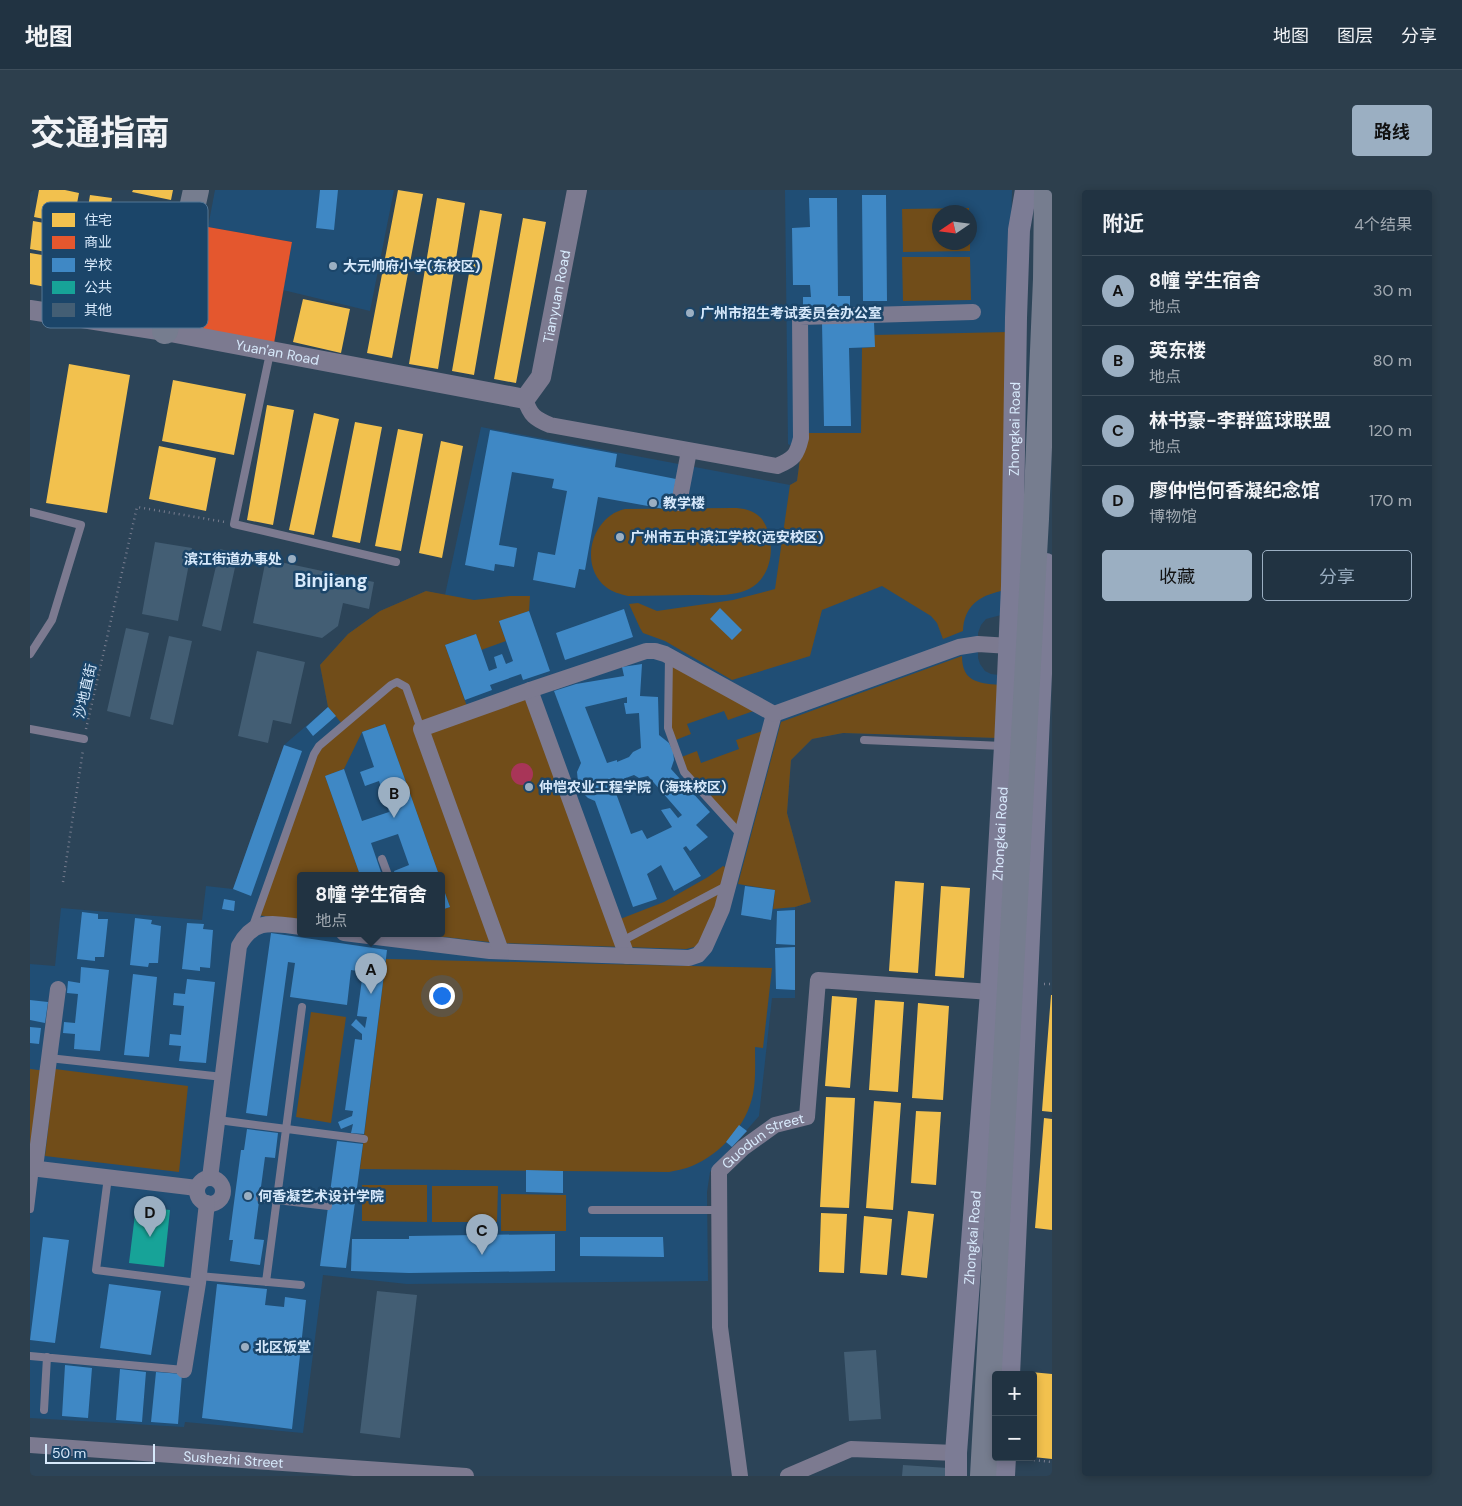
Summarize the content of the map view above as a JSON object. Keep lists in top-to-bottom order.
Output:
{
  "streets": {
    "main road": ["Zhongkai Road"],
    "street": [
      "Tianyuan Road",
      "Yuan'an Road",
      "Guodun Street",
      "Sushezhi Street"
    ],
    "path": ["沙地直街"]
  },
  "crossings": [
    ["Tianyuan Road", "Yuan'an Road"],
    ["Zhongkai Road", "Guodun Street"]
  ],
  "districts": ["Binjiang"],
  "places": [
    "大元帅府小学(东校区)",
    "广州市招生考试委员会办公室",
    "教学楼",
    "广州市五中滨江学校(远安校区)",
    "滨江街道办事处",
    "仲恺农业工程学院（海珠校区）",
    "何香凝艺术设计学院",
    "北区饭堂"
  ],
  "legend": [
    "住宅",
    "商业",
    "学校",
    "公共",
    "其他"
  ],
  "scale_bar": "50 m",
  "north": "left",
  "page": {
    "header": "地图",
    "nav": ["地图", "图层", "分享"],
    "title": "交通指南",
    "buttons": [
      "路线",
      ["收藏", "分享"]
    ],
    "heading": ["附近", "4个结果"],
    "list": [
      {
        "mark": "A",
        "name": "8幢 学生宿舍",
        "note": "地点",
        "value": "30 m"
      },
      {
        "mark": "B",
        "name": "英东楼",
        "note": "地点",
        "value": "80 m"
      },
      {
        "mark": "C",
        "name": "林书豪-李群篮球联盟",
        "note": "地点",
        "value": "120 m"
      },
      {
        "mark": "D",
        "name": "廖仲恺何香凝纪念馆",
        "note": "博物馆",
        "value": "170 m"
      }
    ],
    "pins": [
      "B",
      "A",
      "D",
      "C"
    ],
    "popup": ["8幢 学生宿舍", "地点"],
    "map_buttons": ["+", "−"],
    "scale": "50 m"
  }
}
